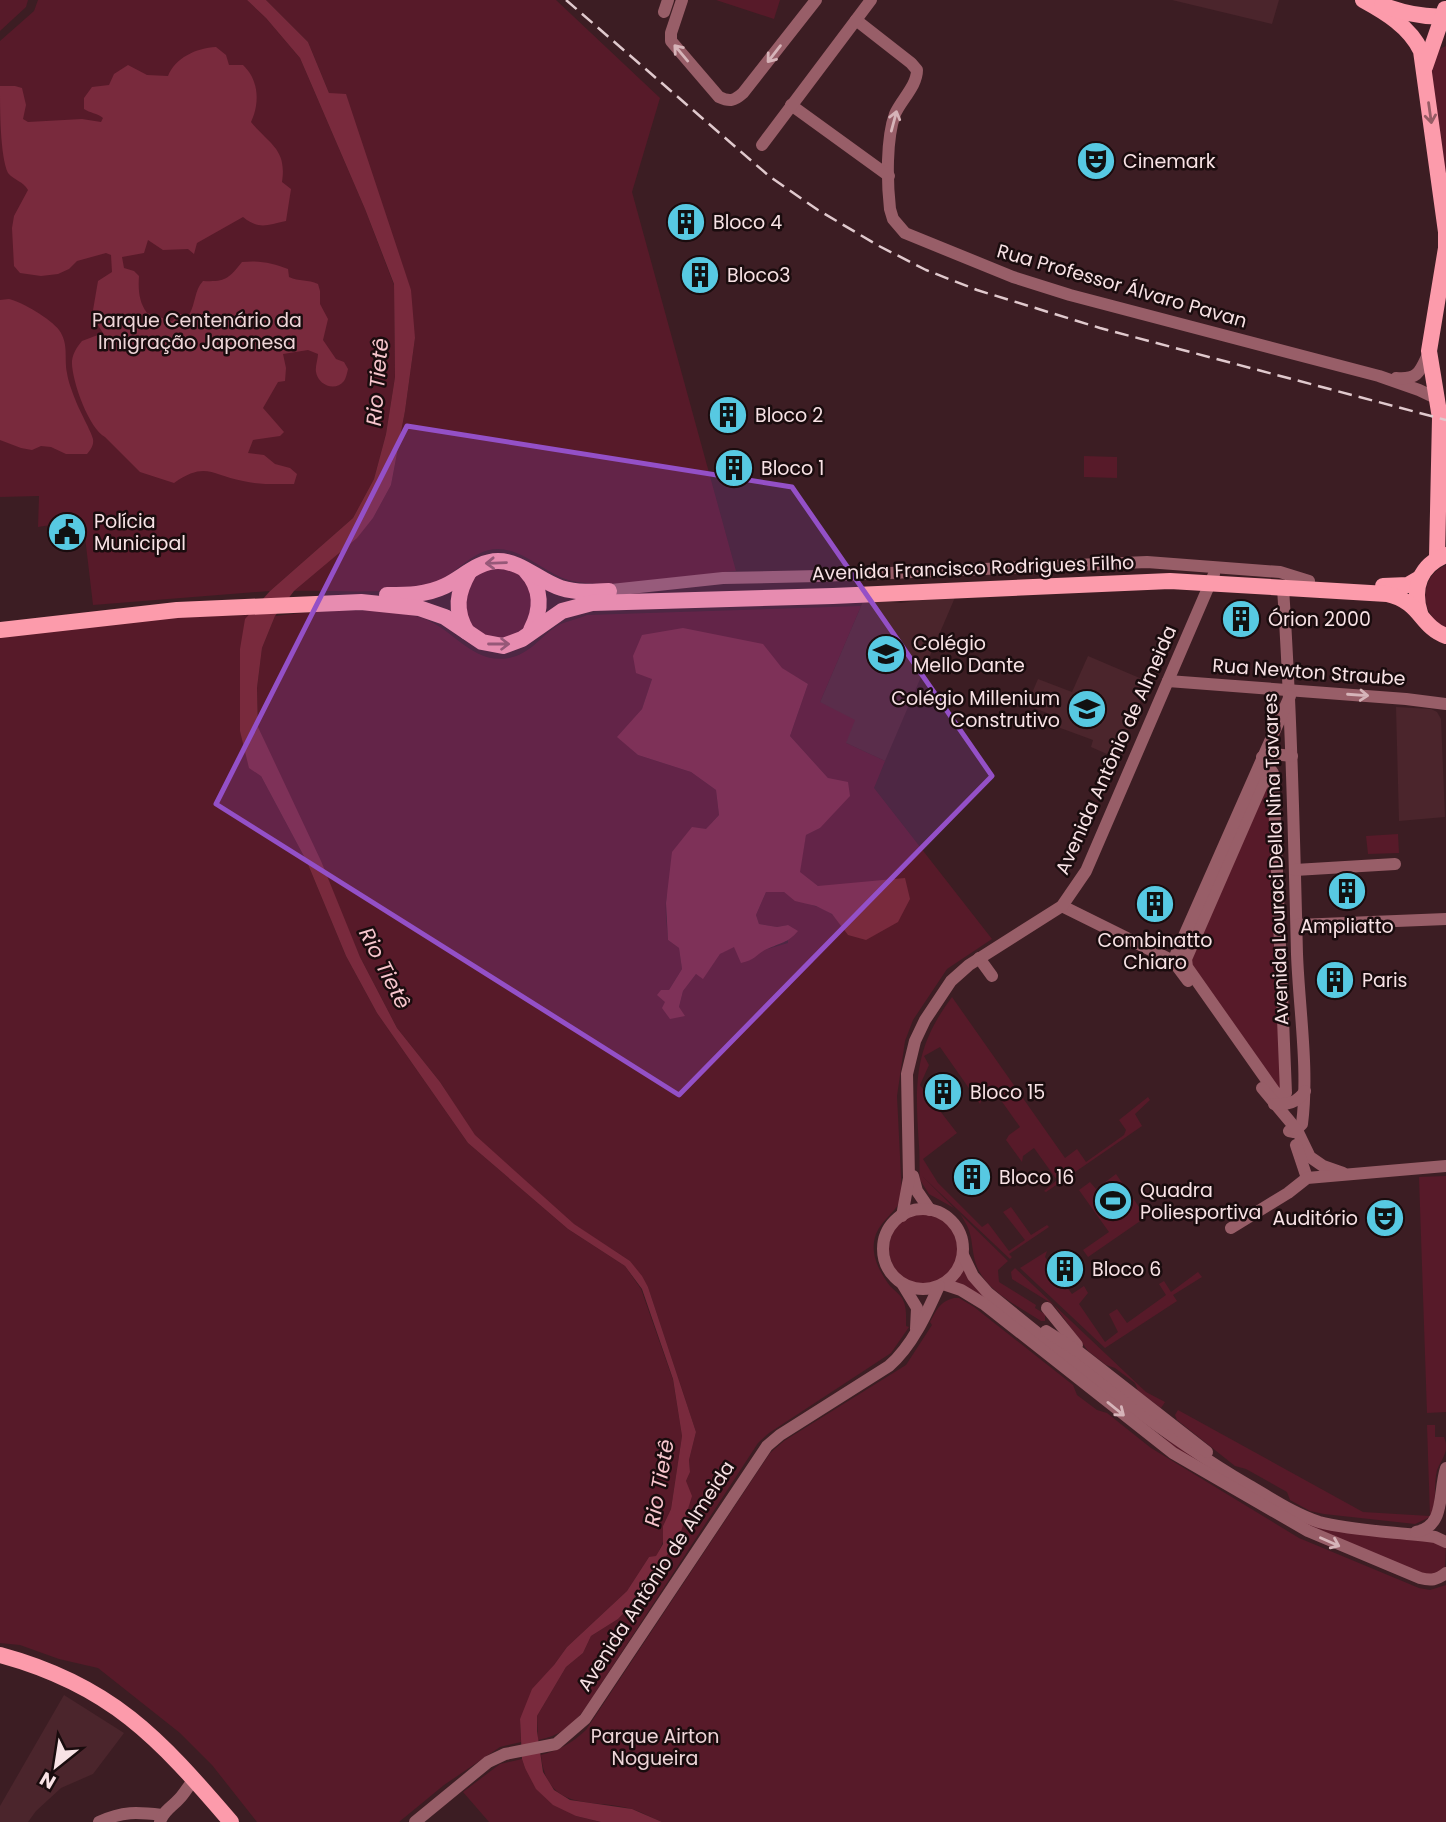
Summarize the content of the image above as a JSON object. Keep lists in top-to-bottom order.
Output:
{
  "streets": {
    "main road": ["Avenida Francisco Rodrigues Filho"],
    "street": [
      "Rua Professor Álvaro Pavan",
      "Rua Newton Straube",
      "Avenida Antônio de Almeida",
      "Avenida Louraci Della Nina Tavares"
    ]
  },
  "crossings": [
    ["Avenida Francisco Rodrigues Filho", "Avenida Antônio de Almeida"],
    ["Avenida Francisco Rodrigues Filho", "Avenida Louraci Della Nina Tavares"],
    ["Rua Newton Straube", "Avenida Antônio de Almeida"],
    ["Rua Newton Straube", "Avenida Louraci Della Nina Tavares"]
  ],
  "one_way": ["Rua Newton Straube"],
  "water": ["Rio Tietê"],
  "parks": ["Parque Centenário da Imigração Japonesa", "Parque Airton Nogueira"],
  "places": {
    "theatre": ["Cinemark", "Auditório"],
    "building": [
      "Bloco 4",
      "Bloco3",
      "Bloco 2",
      "Bloco 1",
      "Órion 2000",
      "Ampliatto",
      "Combinatto Chiaro",
      "Paris",
      "Bloco 15",
      "Bloco 16",
      "Bloco 6"
    ],
    "public building": ["Polícia Municipal"],
    "school or university": ["Colégio Mello Dante", "Colégio Millenium Construtivo"],
    "sports": ["Quadra Poliesportiva"]
  },
  "north": "bottom left"
}
